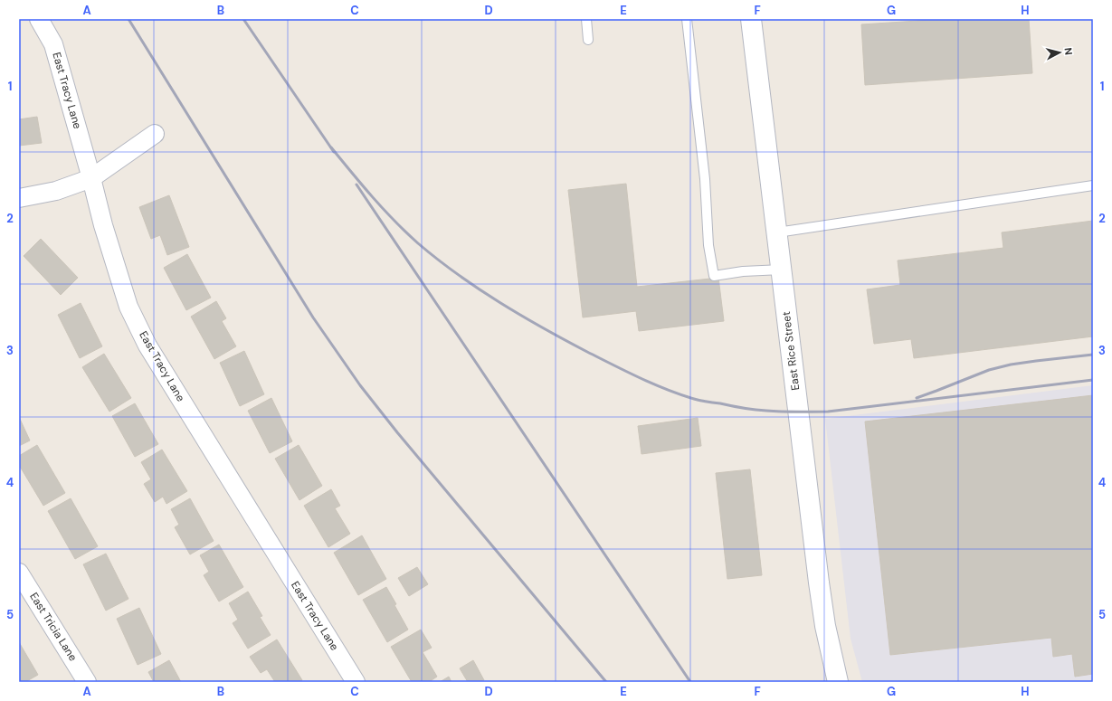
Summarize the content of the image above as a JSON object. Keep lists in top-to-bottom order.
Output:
{
  "streets": {
    "main road": ["East Rice Street"],
    "street": ["East Tracy Lane", "East Tricia Lane"]
  },
  "north": "right",
  "grid": {
    "columns": [
      "A",
      "B",
      "C",
      "D",
      "E",
      "F",
      "G",
      "H"
    ],
    "rows": [
      "1",
      "2",
      "3",
      "4",
      "5"
    ]
  }
}
